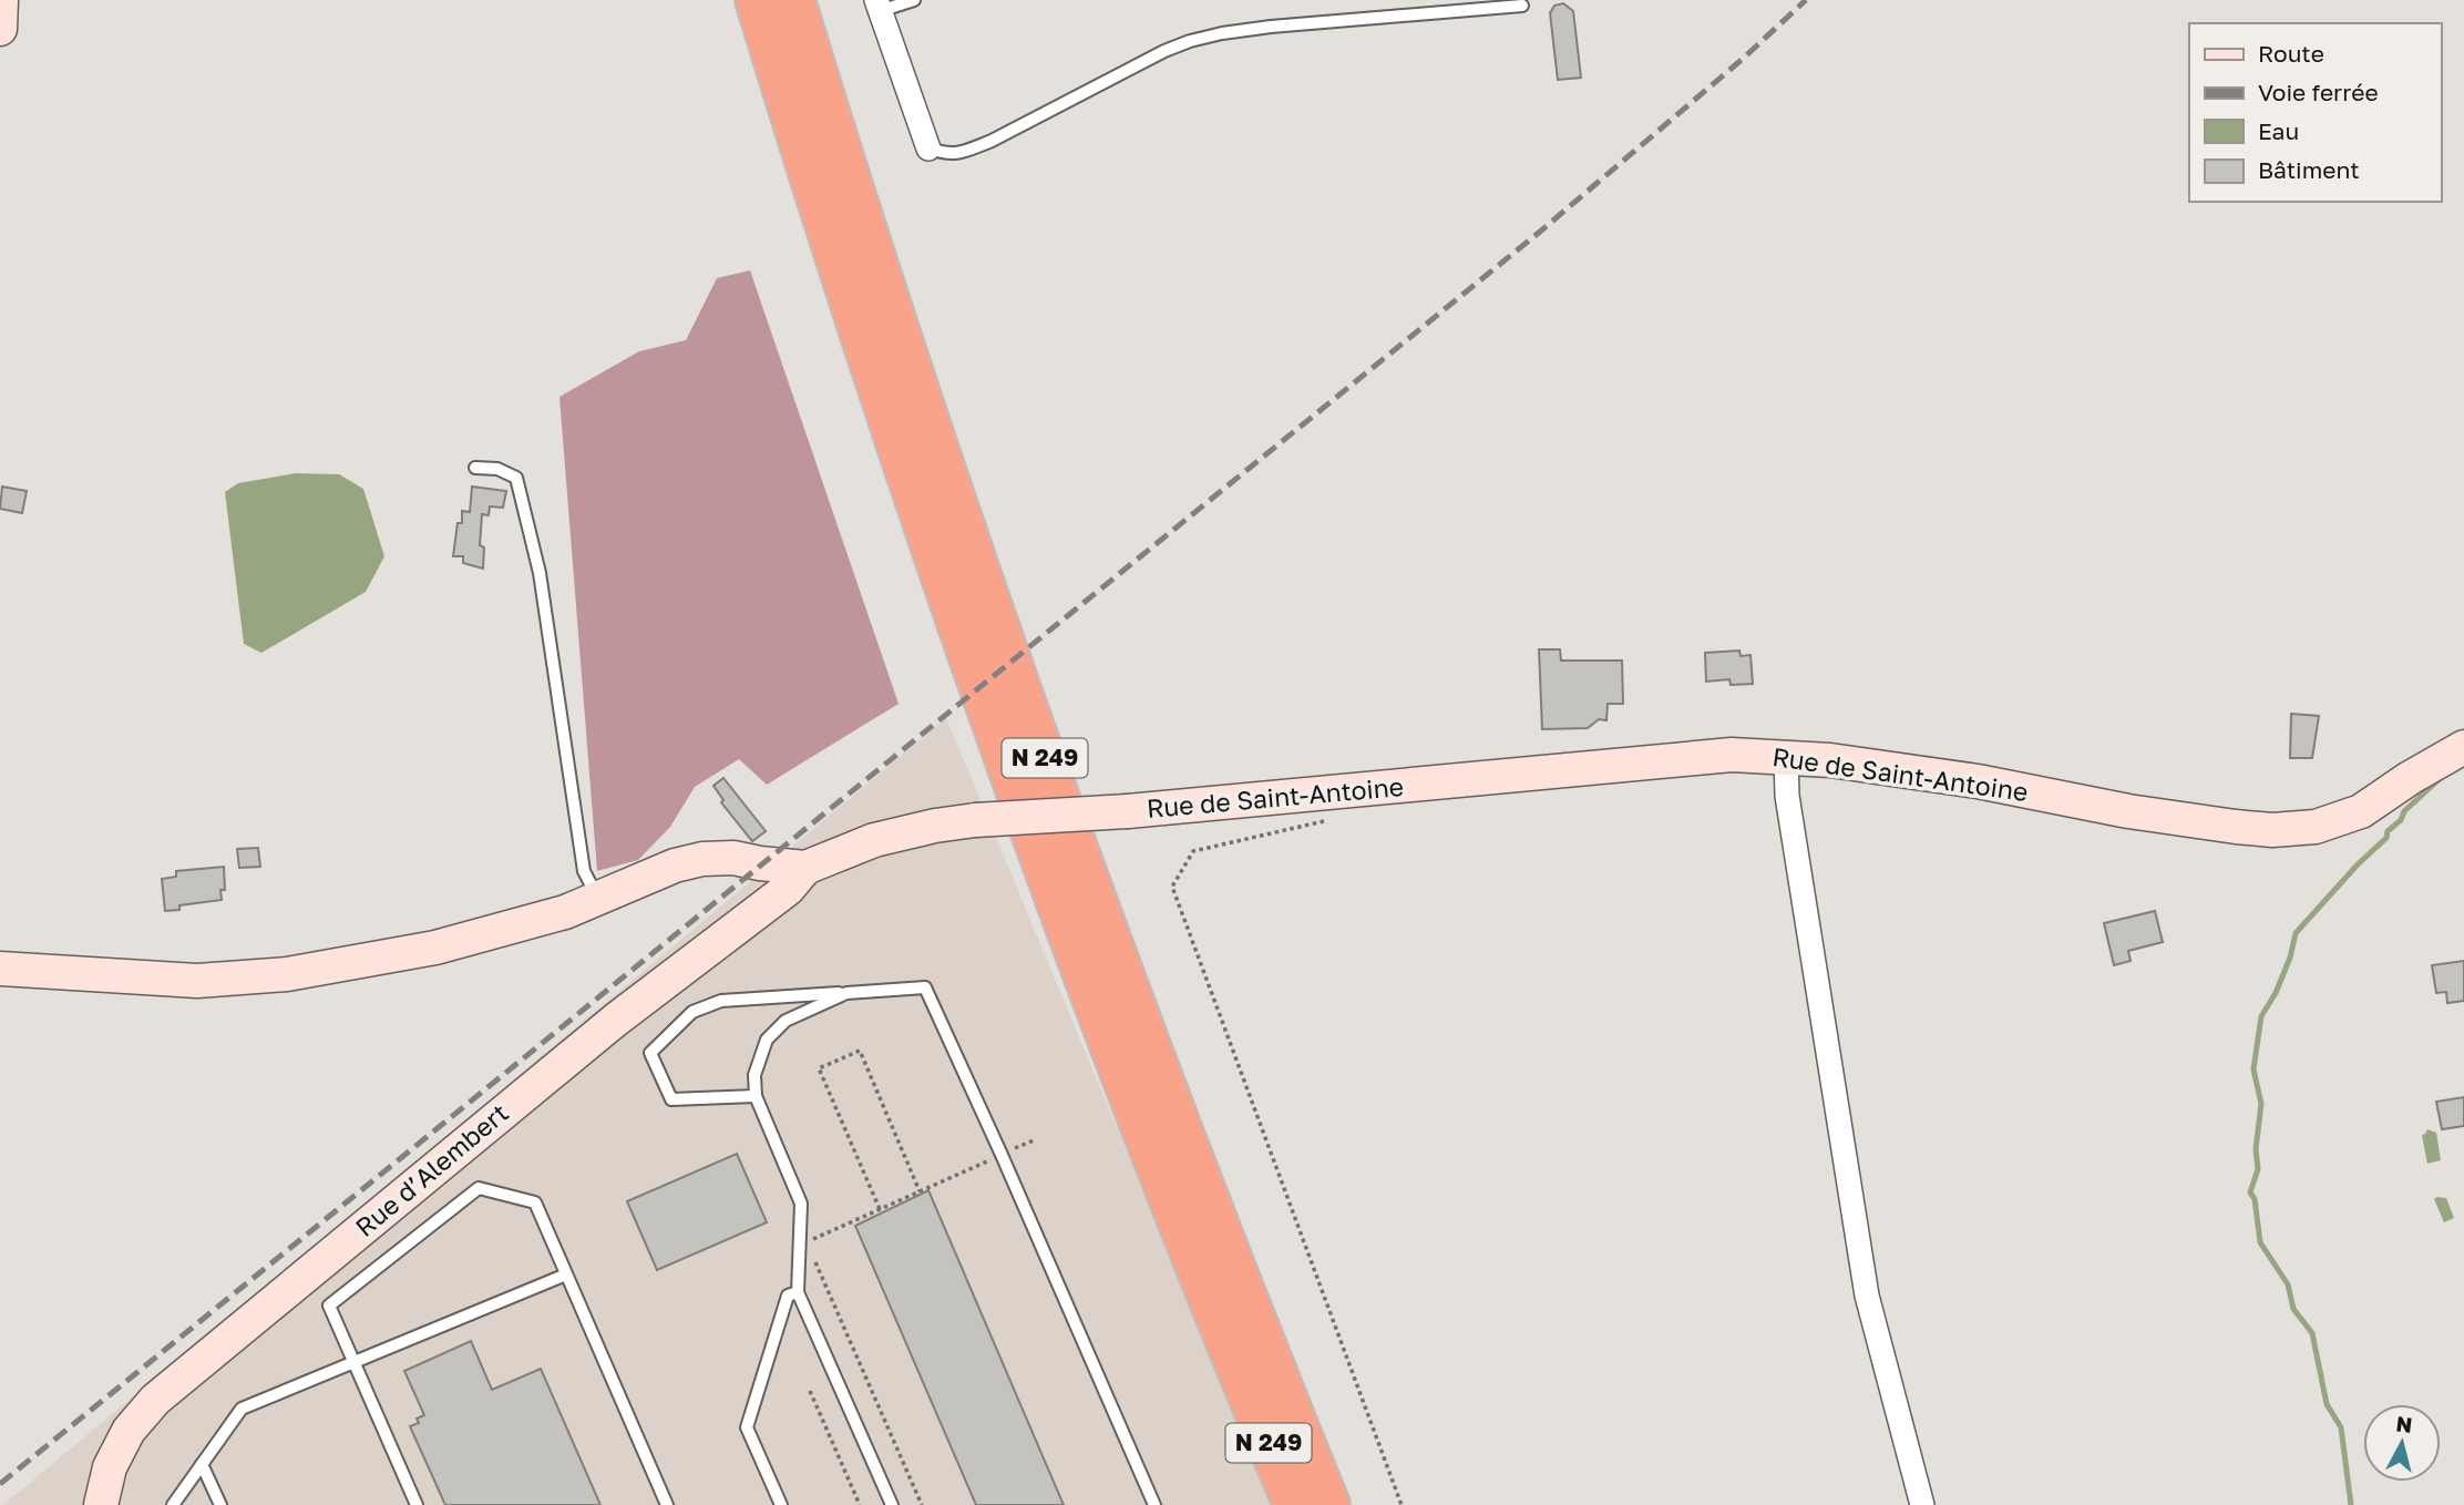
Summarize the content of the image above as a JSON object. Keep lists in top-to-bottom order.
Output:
{
  "streets": {
    "highway": ["N 249"],
    "street": ["Rue de Saint-Antoine", "Rue d’Alembert"]
  },
  "crossings": [
    ["Rue de Saint-Antoine", "Rue d’Alembert"]
  ],
  "legend": [
    "Route",
    "Voie ferrée",
    "Eau",
    "Bâtiment"
  ],
  "north": "top"
}
